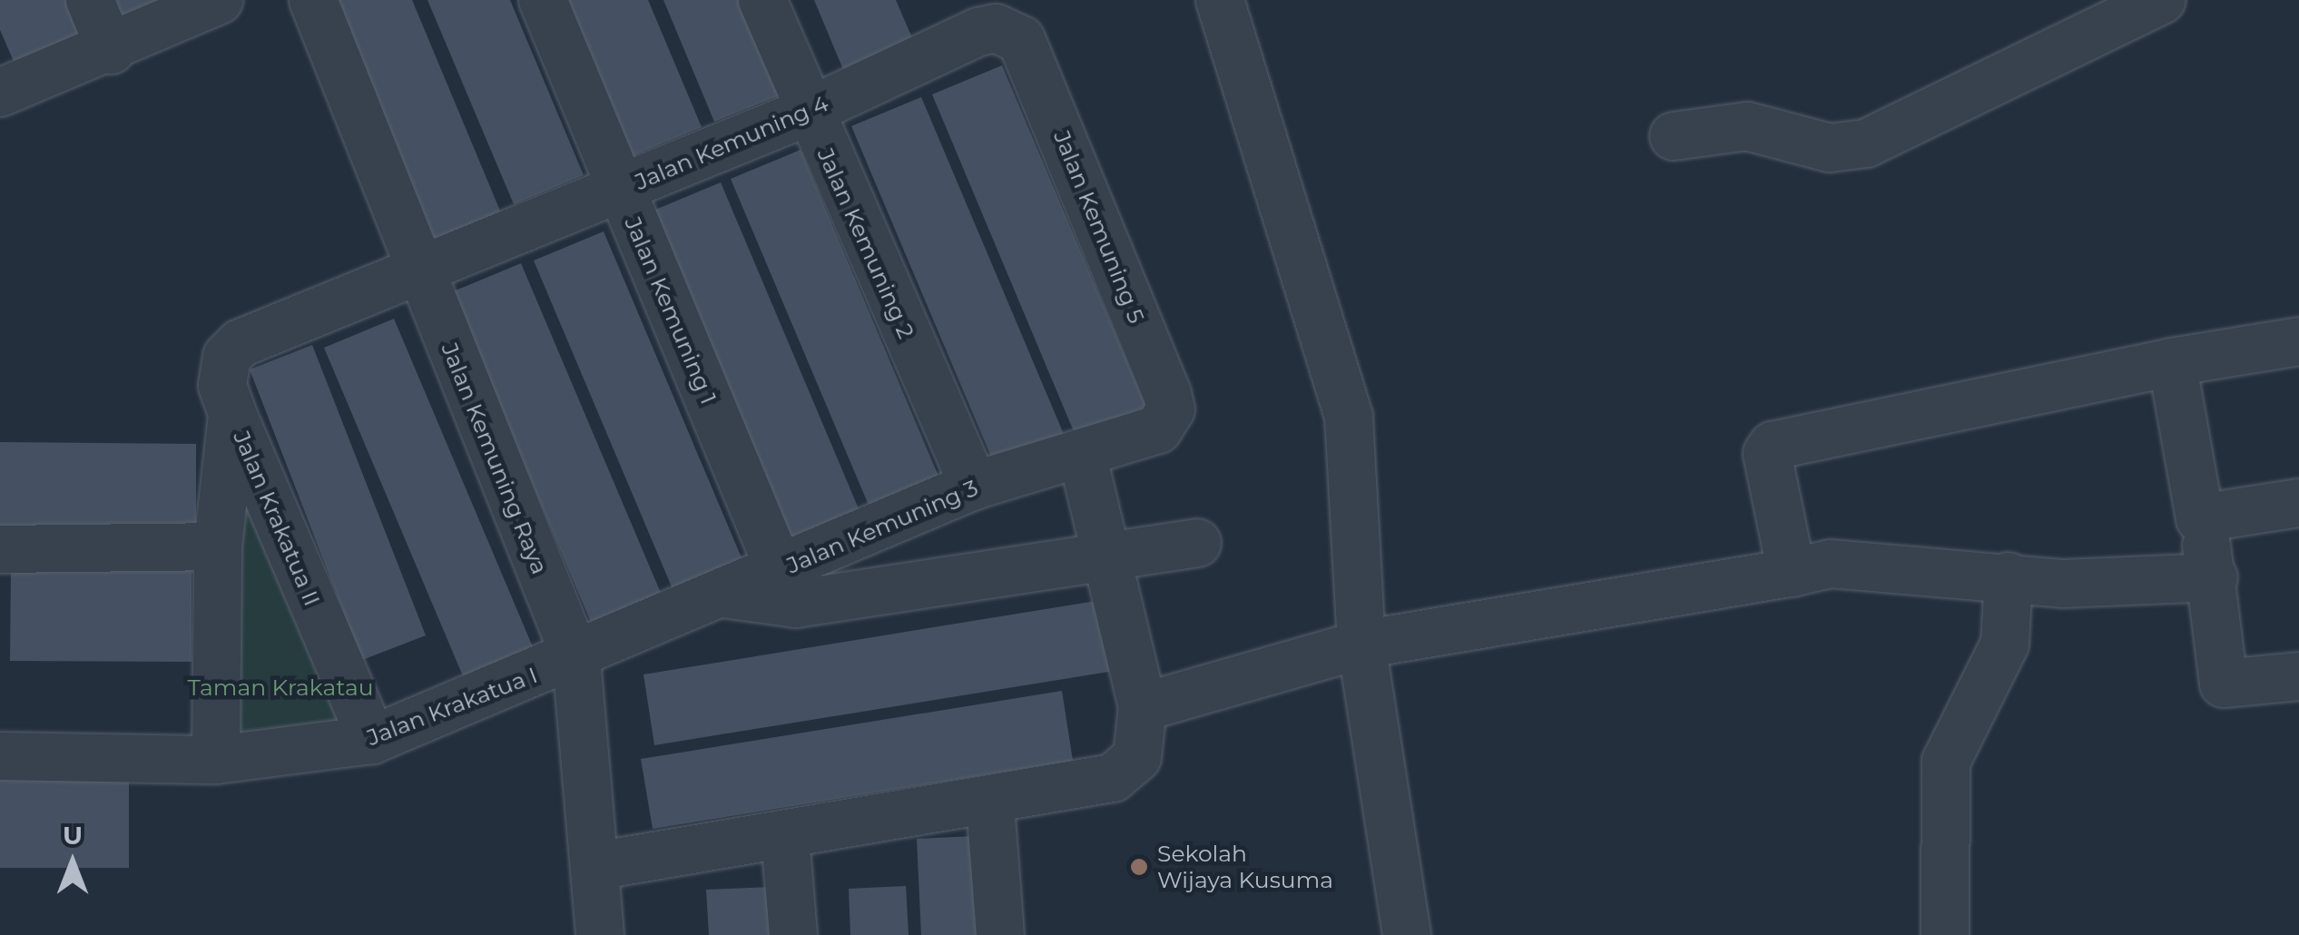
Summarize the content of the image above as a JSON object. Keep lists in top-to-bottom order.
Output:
{
  "streets": {
    "street": [
      "Jalan Kemuning 4",
      "Jalan Kemuning 5",
      "Jalan Kemuning 2",
      "Jalan Kemuning 1",
      "Jalan Kemuning Raya",
      "Jalan Krakatua II",
      "Jalan Kemuning 3",
      "Jalan Krakatua I"
    ]
  },
  "crossings": [
    ["Jalan Kemuning 4", "Jalan Kemuning 5"],
    ["Jalan Kemuning 4", "Jalan Kemuning 2"],
    ["Jalan Kemuning 4", "Jalan Kemuning 1"],
    ["Jalan Kemuning 4", "Jalan Kemuning Raya"],
    ["Jalan Kemuning 4", "Jalan Krakatua II"],
    ["Jalan Kemuning 5", "Jalan Kemuning 3"],
    ["Jalan Kemuning 2", "Jalan Kemuning 3"],
    ["Jalan Kemuning 1", "Jalan Kemuning 3"],
    ["Jalan Kemuning Raya", "Jalan Kemuning 3"],
    ["Jalan Kemuning Raya", "Jalan Krakatua I"],
    ["Jalan Krakatua II", "Jalan Krakatua I"],
    ["Jalan Kemuning 3", "Jalan Krakatua I"]
  ],
  "parks": ["Taman Krakatau"],
  "places": ["Sekolah Wijaya Kusuma"],
  "north": "top"
}
